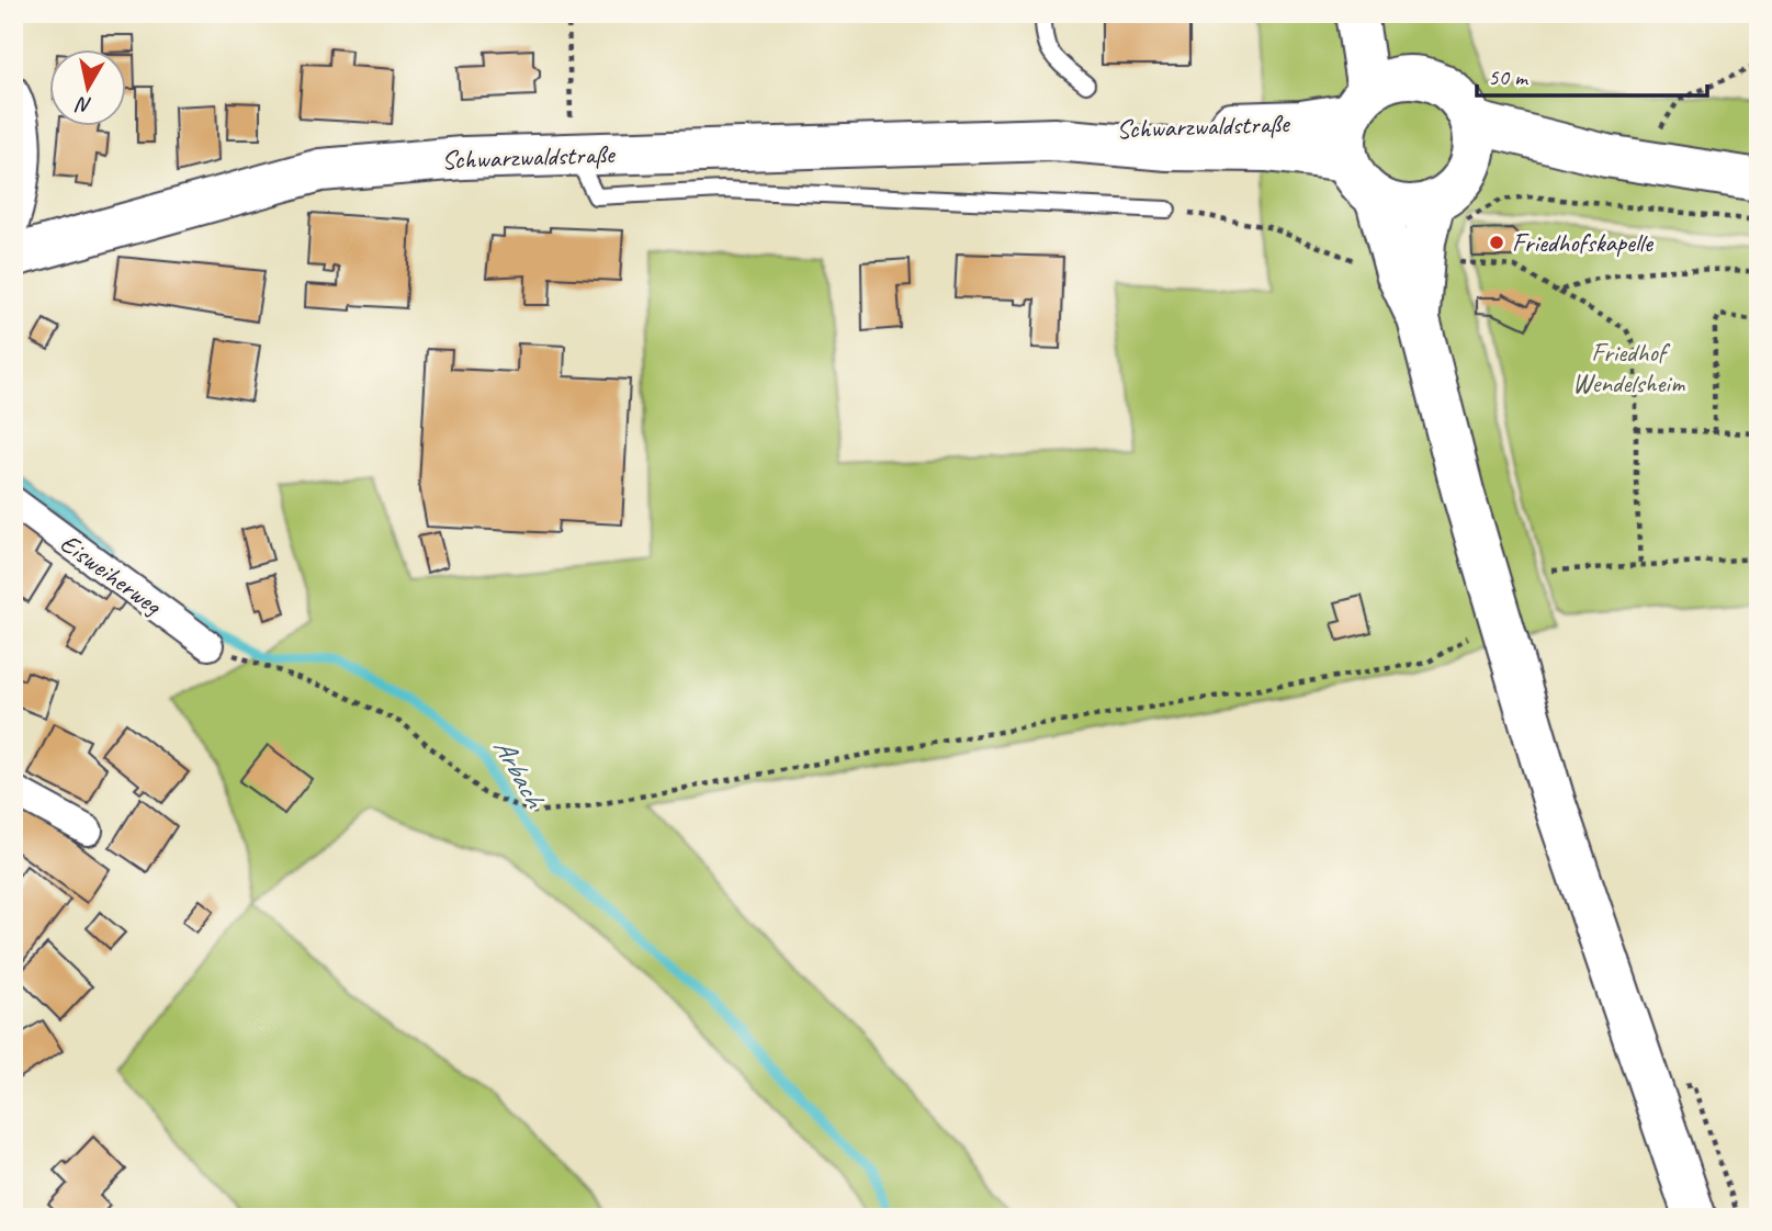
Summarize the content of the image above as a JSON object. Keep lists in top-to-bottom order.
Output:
{
  "streets": {
    "street": ["Schwarzwaldstraße", "Eisweiherweg"]
  },
  "water": ["Arbach"],
  "parks": ["Friedhof Wendelsheim"],
  "places": ["Friedhofskapelle"],
  "scale_bar": "50 m",
  "north": "bottom"
}
